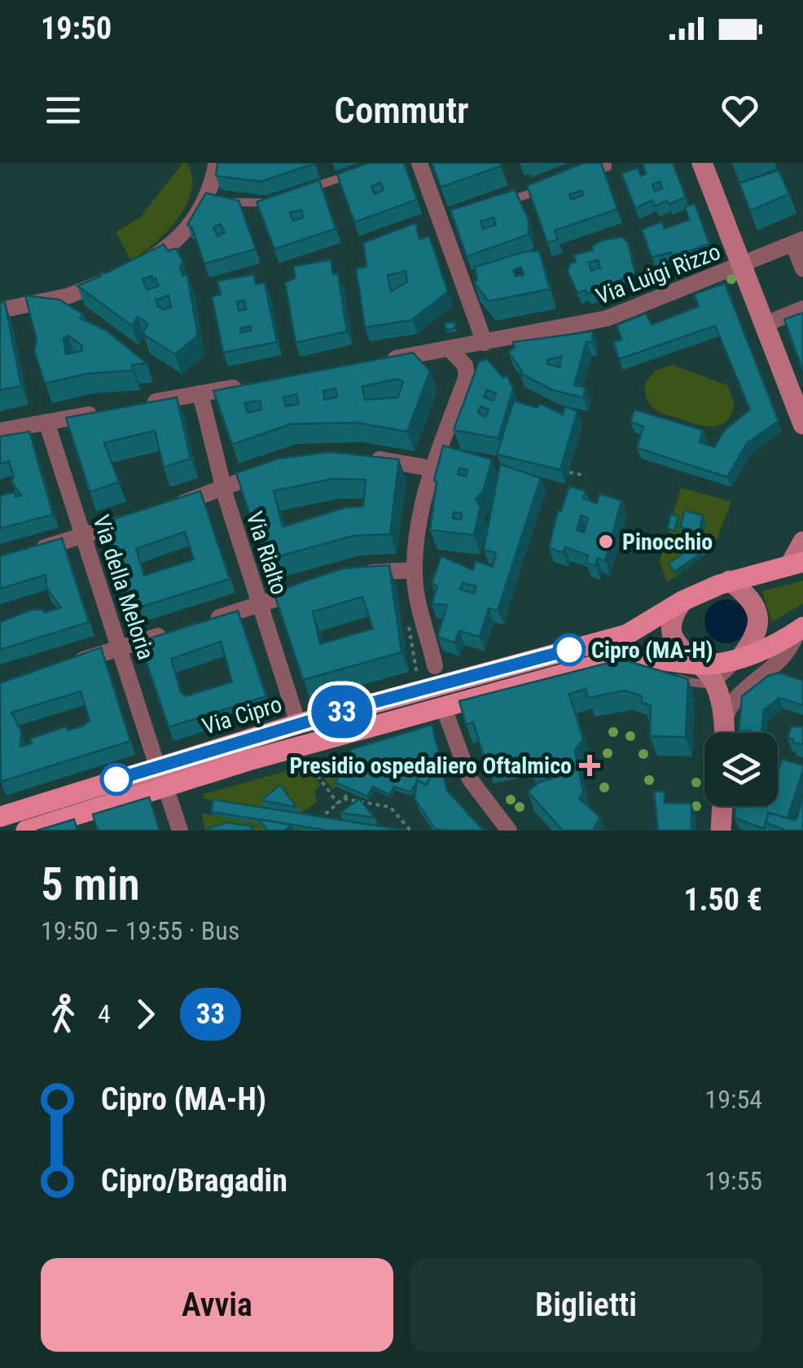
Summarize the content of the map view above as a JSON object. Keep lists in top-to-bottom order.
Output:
{
  "streets": {
    "main road": ["Via Cipro"],
    "street": ["Via Luigi Rizzo", "Via Rialto", "Via della Meloria"]
  },
  "crossings": [
    ["Via Rialto", "Via Cipro"],
    ["Via della Meloria", "Via Cipro"]
  ],
  "places": {
    "other": ["Pinocchio", "Cipro (MA-H)"],
    "health": ["Presidio ospedaliero Oftalmico"]
  },
  "lines": ["bus line 33"],
  "page": {
    "status": "19:50",
    "header": "Commutr",
    "on_map": "33",
    "heading": ["5 min", "19:50 – 19:55 · Bus", "1.50 €"],
    "legs": ["4", "33"],
    "list": [
      {
        "name": "Cipro (MA-H)",
        "value": "19:54"
      },
      {
        "name": "Cipro/Bragadin",
        "value": "19:55"
      }
    ],
    "buttons": ["Avvia", "Biglietti"]
  }
}
